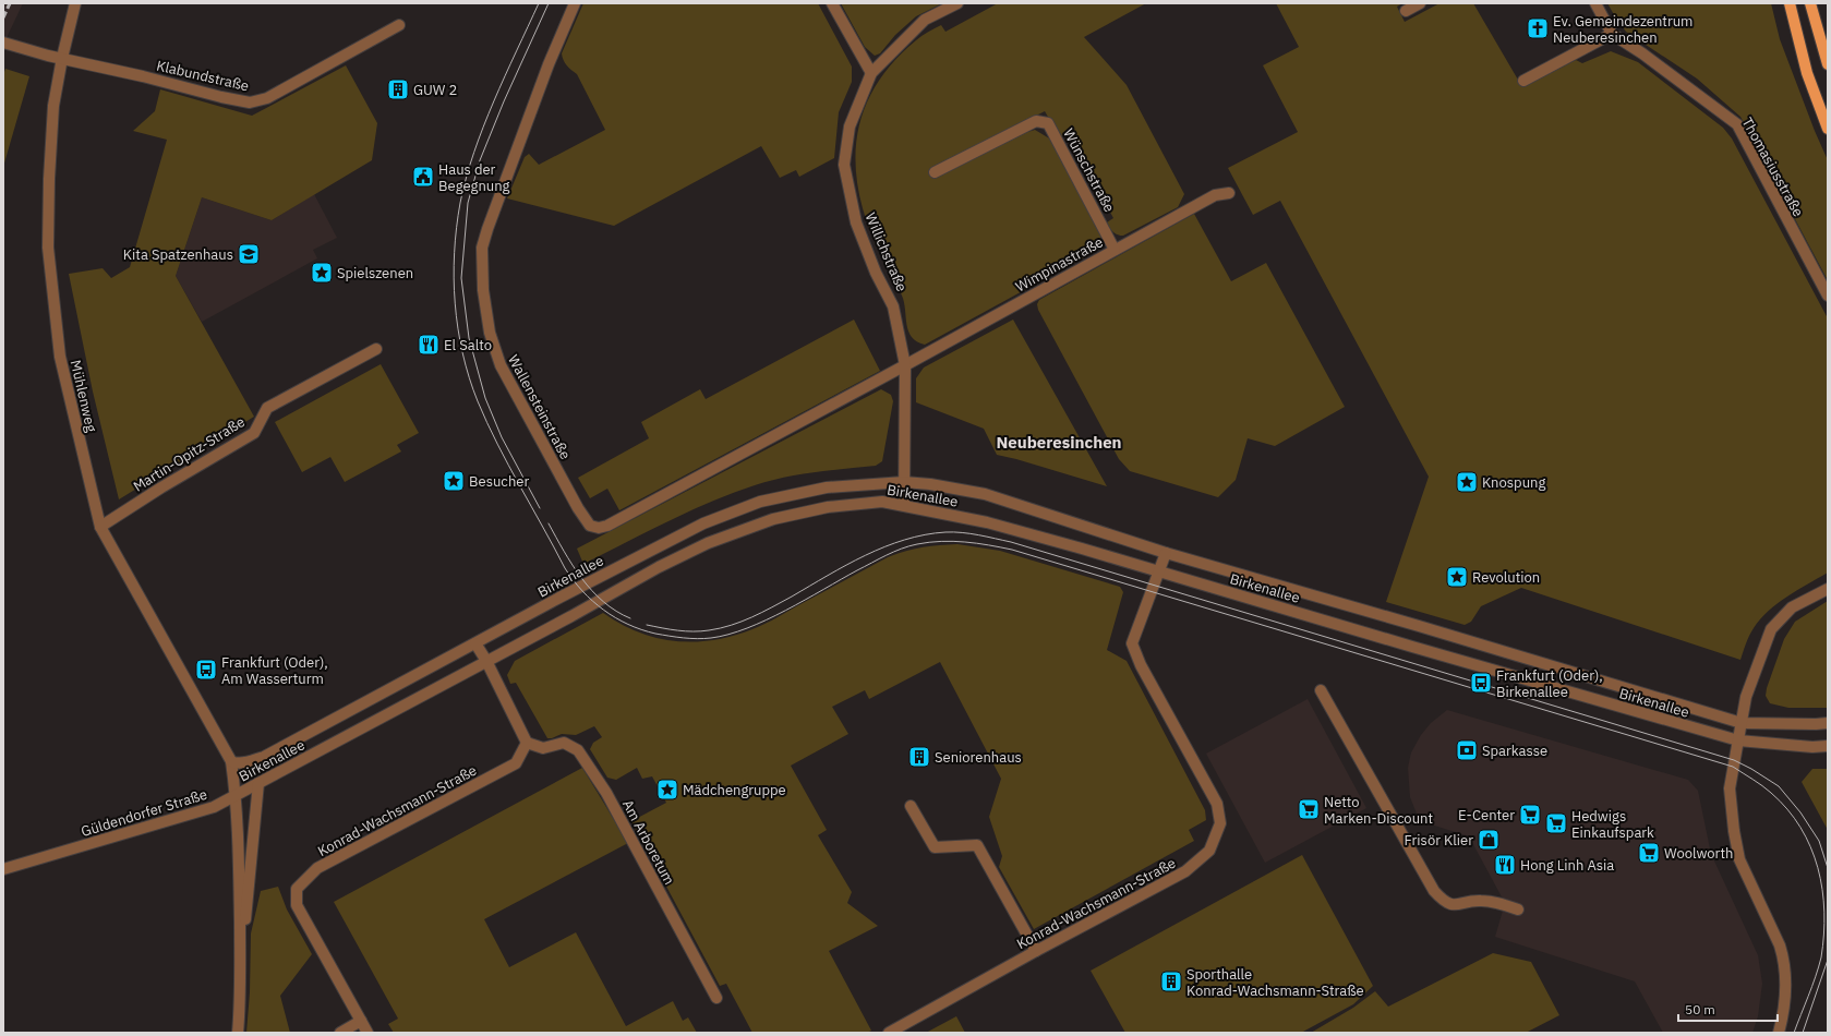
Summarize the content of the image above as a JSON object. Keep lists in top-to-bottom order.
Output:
{
  "streets": {
    "street": [
      "Klabundstraße",
      "Thomasiusstraße",
      "Wünschstraße",
      "Willichstraße",
      "Wimpinastraße",
      "Mühlenweg",
      "Wallensteinstraße",
      "Martin-Opitz-Straße",
      "Birkenallee",
      "Konrad-Wachsmann-Straße",
      "Güldendorfer Straße",
      "Am Arboretum"
    ]
  },
  "crossings": [
    ["Klabundstraße", "Mühlenweg"],
    ["Wünschstraße", "Wimpinastraße"],
    ["Willichstraße", "Wimpinastraße"],
    ["Willichstraße", "Wallensteinstraße"],
    ["Willichstraße", "Birkenallee"],
    ["Wimpinastraße", "Wallensteinstraße"],
    ["Mühlenweg", "Martin-Opitz-Straße"],
    ["Mühlenweg", "Birkenallee"],
    ["Birkenallee", "Konrad-Wachsmann-Straße"],
    ["Birkenallee", "Güldendorfer Straße"],
    ["Konrad-Wachsmann-Straße", "Am Arboretum"]
  ],
  "districts": ["Neuberesinchen"],
  "places": {
    "church": ["Ev. Gemeindezentrum Neuberesinchen"],
    "building": ["GUW 2", "Seniorenhaus", "Sporthalle Konrad-Wachsmann-Straße"],
    "public building": ["Haus der Begegnung"],
    "school or university": ["Kita Spatzenhaus"],
    "place": [
      "Spielszenen",
      "Besucher",
      "Knospung",
      "Revolution",
      "Mädchengruppe"
    ],
    "restaurant": ["El Salto", "Hong Linh Asia"],
    "bus stop": ["Frankfurt (Oder), Am Wasserturm", "Frankfurt (Oder), Birkenallee"],
    "bank": ["Sparkasse"],
    "supermarket": [
      "Netto Marken-Discount",
      "E-Center",
      "Hedwigs Einkaufspark",
      "Woolworth"
    ],
    "shop": ["Frisör Klier"]
  },
  "scale_bar": "50 m"
}
